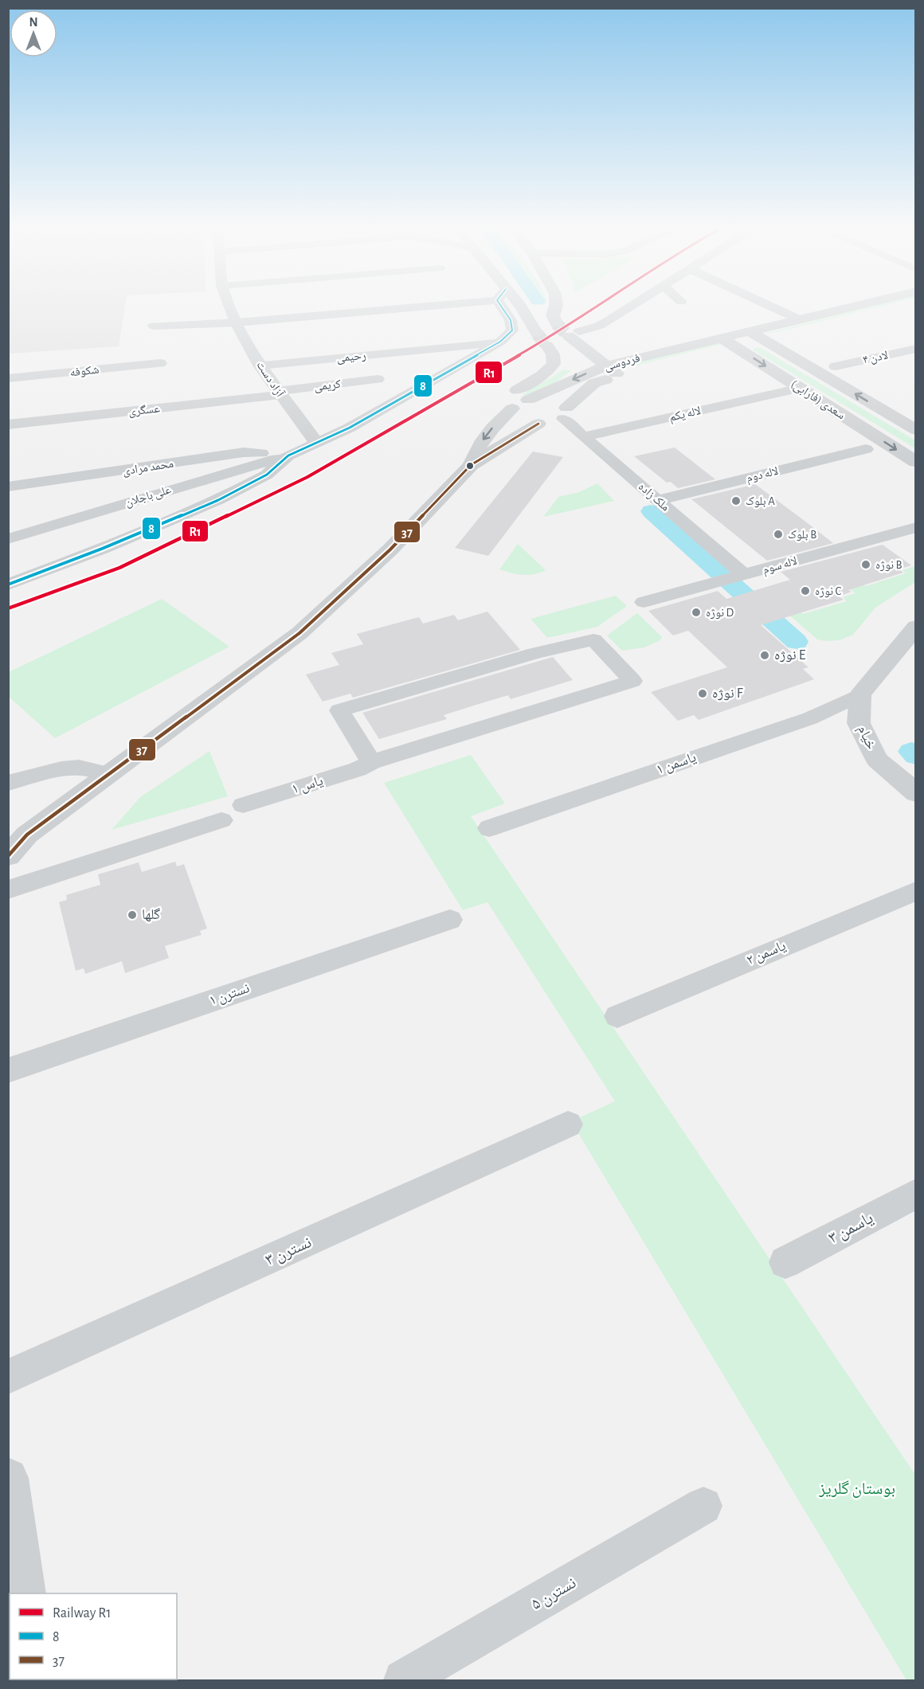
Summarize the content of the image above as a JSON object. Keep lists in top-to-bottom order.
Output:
{
  "streets": {
    "street": [
      "رحیمی",
      "لادن ۴",
      "فردوسی",
      "شکوفه",
      "آزاد دست",
      "کریمی",
      "سعدی (فارابی)",
      "عسگری",
      "لاله یکم",
      "محمد مرادی",
      "لاله دوم",
      "علی باجلان",
      "ملک زاده",
      "لاله سوم",
      "خیام",
      "یاسمن ۱",
      "یاس ۱",
      "یاسمن ۲",
      "نسترن ۱",
      "یاسمن ۳",
      "نسترن ۳",
      "نسترن ۵"
    ]
  },
  "crossings": [
    ["رحیمی", "آزاد دست"],
    ["فردوسی", "سعدی (فارابی)"],
    ["فردوسی", "ملک زاده"],
    ["آزاد دست", "کریمی"],
    ["آزاد دست", "عسگری"],
    ["کریمی", "عسگری"],
    ["لاله یکم", "ملک زاده"],
    ["محمد مرادی", "علی باجلان"],
    ["لاله دوم", "ملک زاده"],
    ["ملک زاده", "لاله سوم"],
    ["خیام", "یاسمن ۱"]
  ],
  "parks": ["بوستان گلریز"],
  "places": [
    "بلوک A",
    "بلوک B",
    "نوژه B",
    "نوژه C",
    "نوژه D",
    "نوژه E",
    "نوژه F",
    "گلها"
  ],
  "lines": ["rail line R1", "transit line 8", "transit line 37"],
  "legend": ["Railway R1", "8", "37"],
  "north": "top"
}
